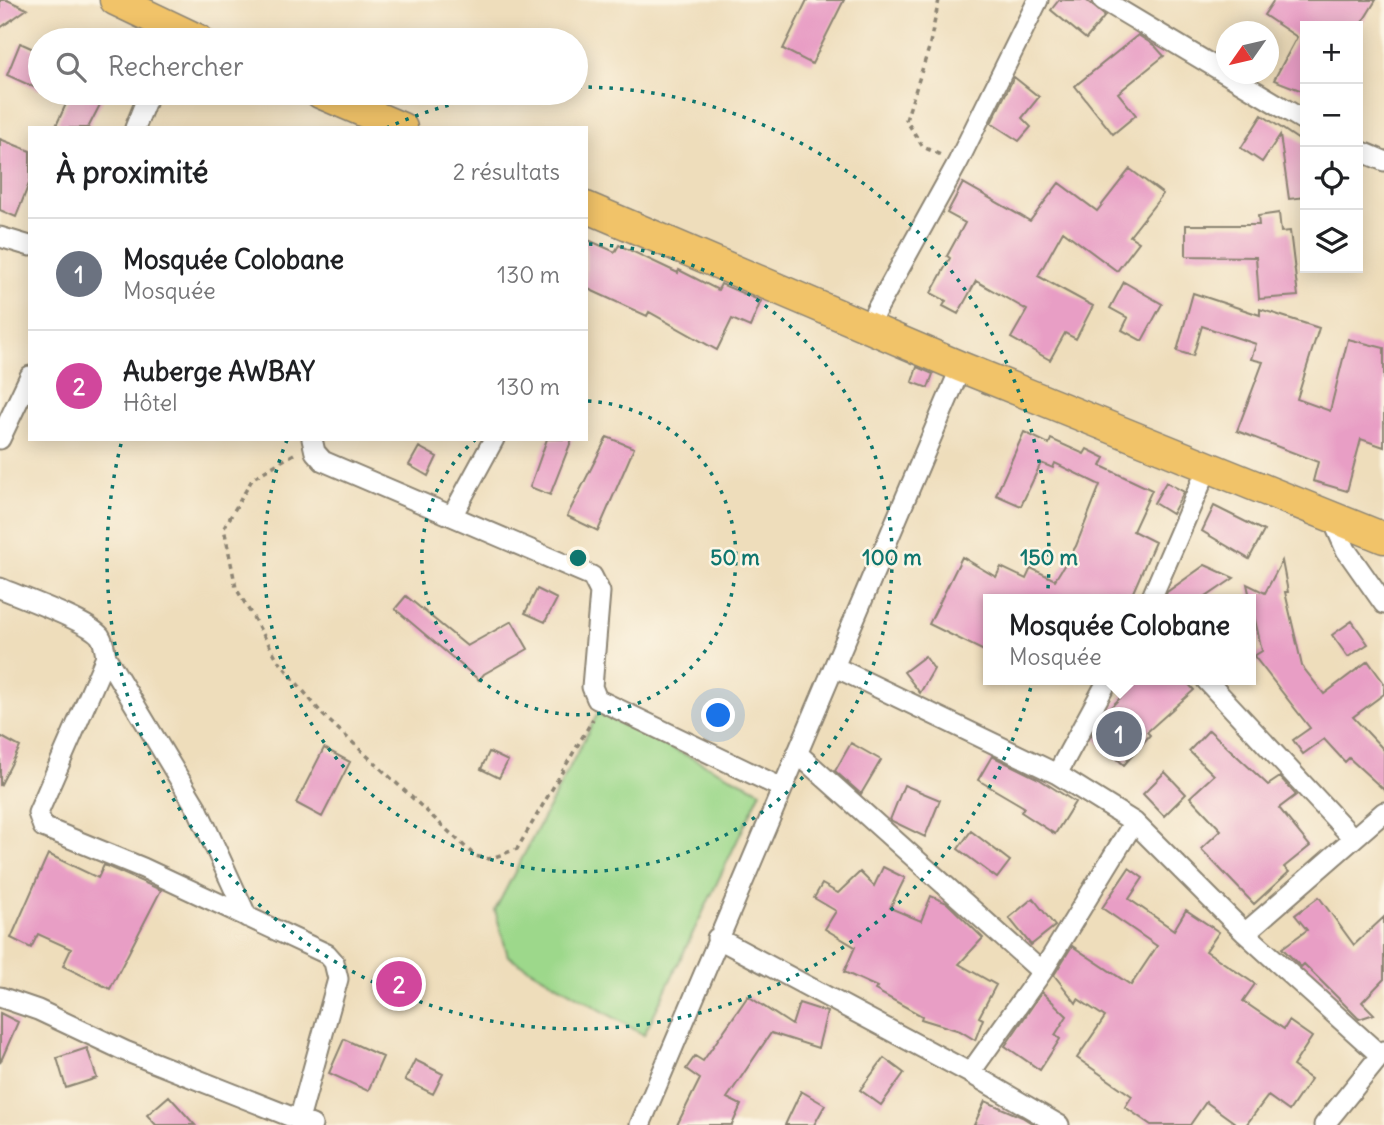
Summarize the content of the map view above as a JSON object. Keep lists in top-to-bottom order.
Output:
{
  "north": "bottom left",
  "page": {
    "map_buttons": ["+", "−"],
    "search": "Rechercher",
    "heading": ["À proximité", "2 résultats"],
    "list": [
      {
        "mark": "1",
        "name": "Mosquée Colobane",
        "note": "Mosquée",
        "value": "130 m"
      },
      {
        "mark": "2",
        "name": "Auberge AWBAY",
        "note": "Hôtel",
        "value": "130 m"
      }
    ],
    "popup": ["Mosquée Colobane", "Mosquée"],
    "pins": ["1", "2"]
  },
  "rings": ["50 m", "100 m", "150 m"]
}
